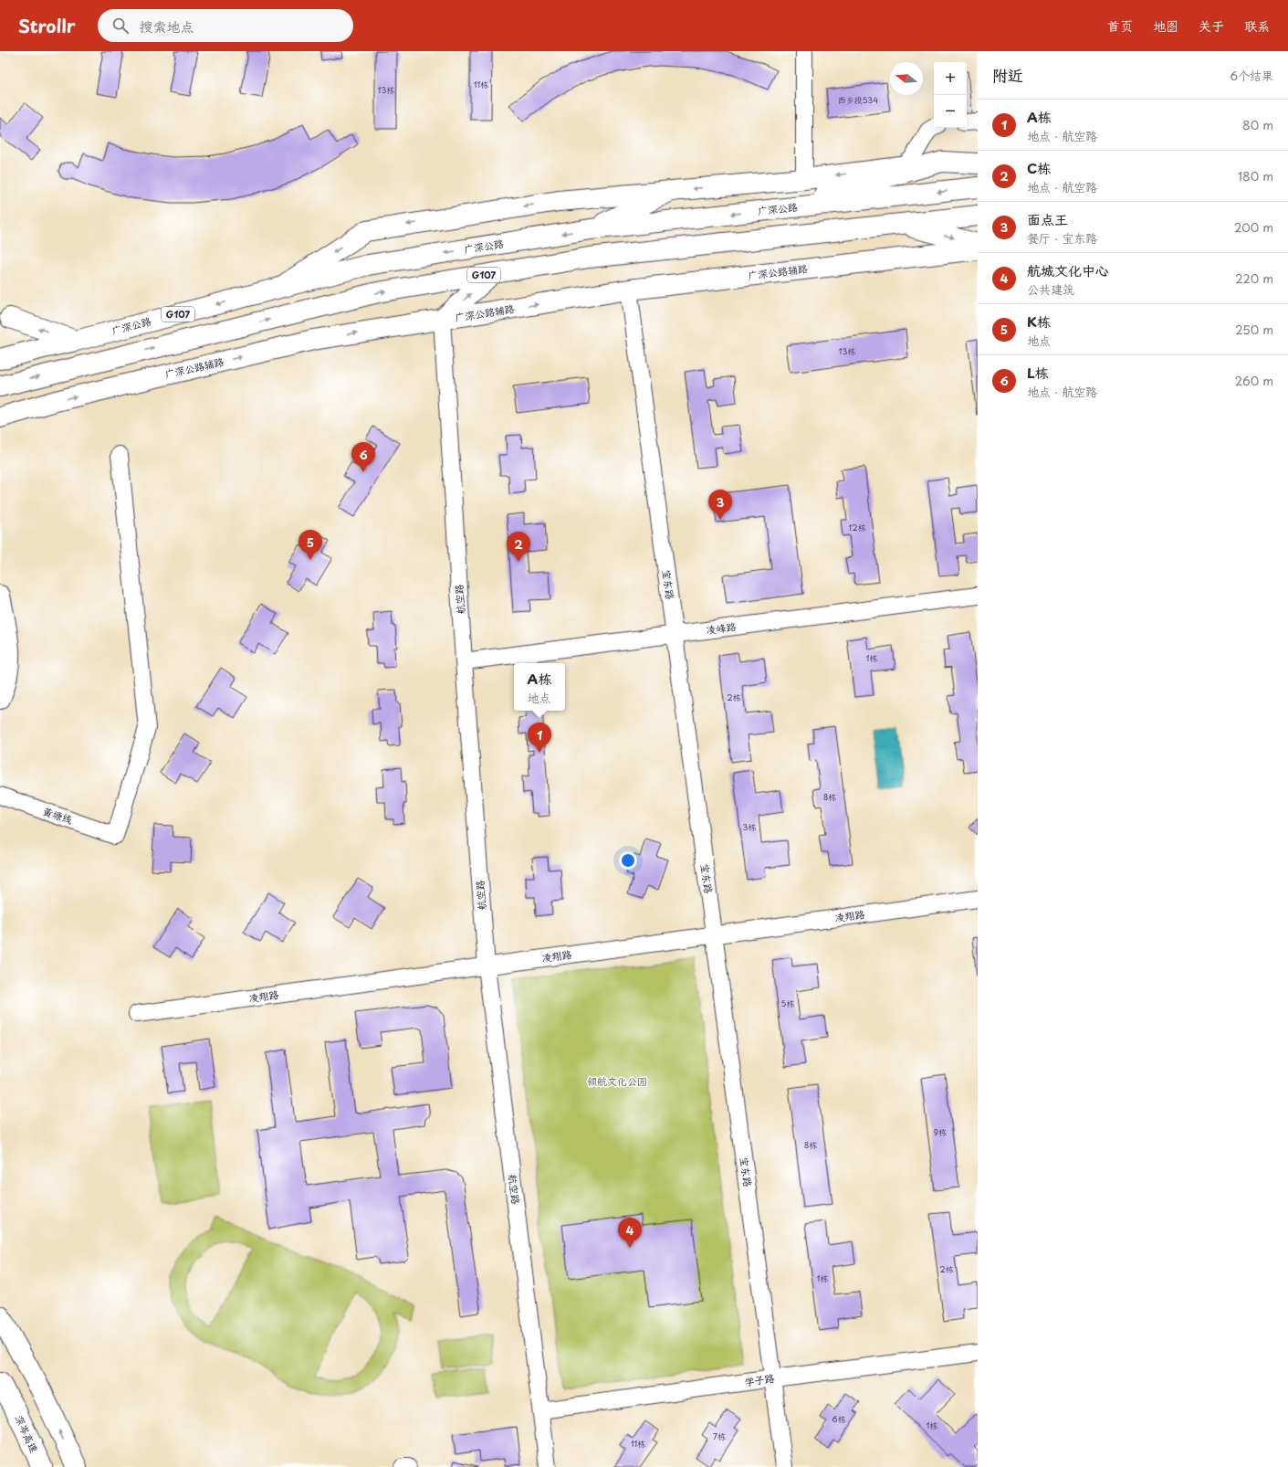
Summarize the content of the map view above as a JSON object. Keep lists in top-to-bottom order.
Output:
{
  "streets": {
    "main road": [
      "广深公路",
      "广深公路辅路",
      "G107",
      "深岑高速"
    ],
    "street": [
      "宝东路",
      "航空路",
      "凌峰路",
      "黄塘线",
      "凌翔路",
      "学子路"
    ]
  },
  "crossings": [
    ["广深公路辅路", "宝东路"],
    ["广深公路辅路", "航空路"],
    ["宝东路", "凌峰路"],
    ["宝东路", "凌翔路"],
    ["宝东路", "学子路"],
    ["航空路", "凌峰路"],
    ["航空路", "凌翔路"],
    ["航空路", "学子路"]
  ],
  "parks": ["领航文化公园"],
  "house_numbers": [
    "11栋",
    "13栋",
    "西乡段534",
    "13栋",
    "12栋",
    "1栋",
    "2栋",
    "8栋",
    "3栋",
    "5栋",
    "9栋",
    "8栋",
    "2栋",
    "1栋",
    "6栋",
    "1栋",
    "7栋",
    "11栋"
  ],
  "north": "left",
  "page": {
    "header": "Strollr",
    "search": "搜索地点",
    "nav": [
      "首页",
      "地图",
      "关于",
      "联系"
    ],
    "heading": ["附近", "6个结果"],
    "map_buttons": ["+", "−"],
    "list": [
      {
        "mark": "1",
        "name": "A栋",
        "note": "地点 · 航空路",
        "value": "80 m"
      },
      {
        "mark": "2",
        "name": "C栋",
        "note": "地点 · 航空路",
        "value": "180 m"
      },
      {
        "mark": "3",
        "name": "面点王",
        "note": "餐厅 · 宝东路",
        "value": "200 m"
      },
      {
        "mark": "4",
        "name": "航城文化中心",
        "note": "公共建筑",
        "value": "220 m"
      },
      {
        "mark": "5",
        "name": "K栋",
        "note": "地点",
        "value": "250 m"
      },
      {
        "mark": "6",
        "name": "L栋",
        "note": "地点 · 航空路",
        "value": "260 m"
      }
    ],
    "pins": [
      "6",
      "3",
      "5",
      "2",
      "1",
      "4"
    ],
    "popup": ["A栋", "地点"]
  }
}
